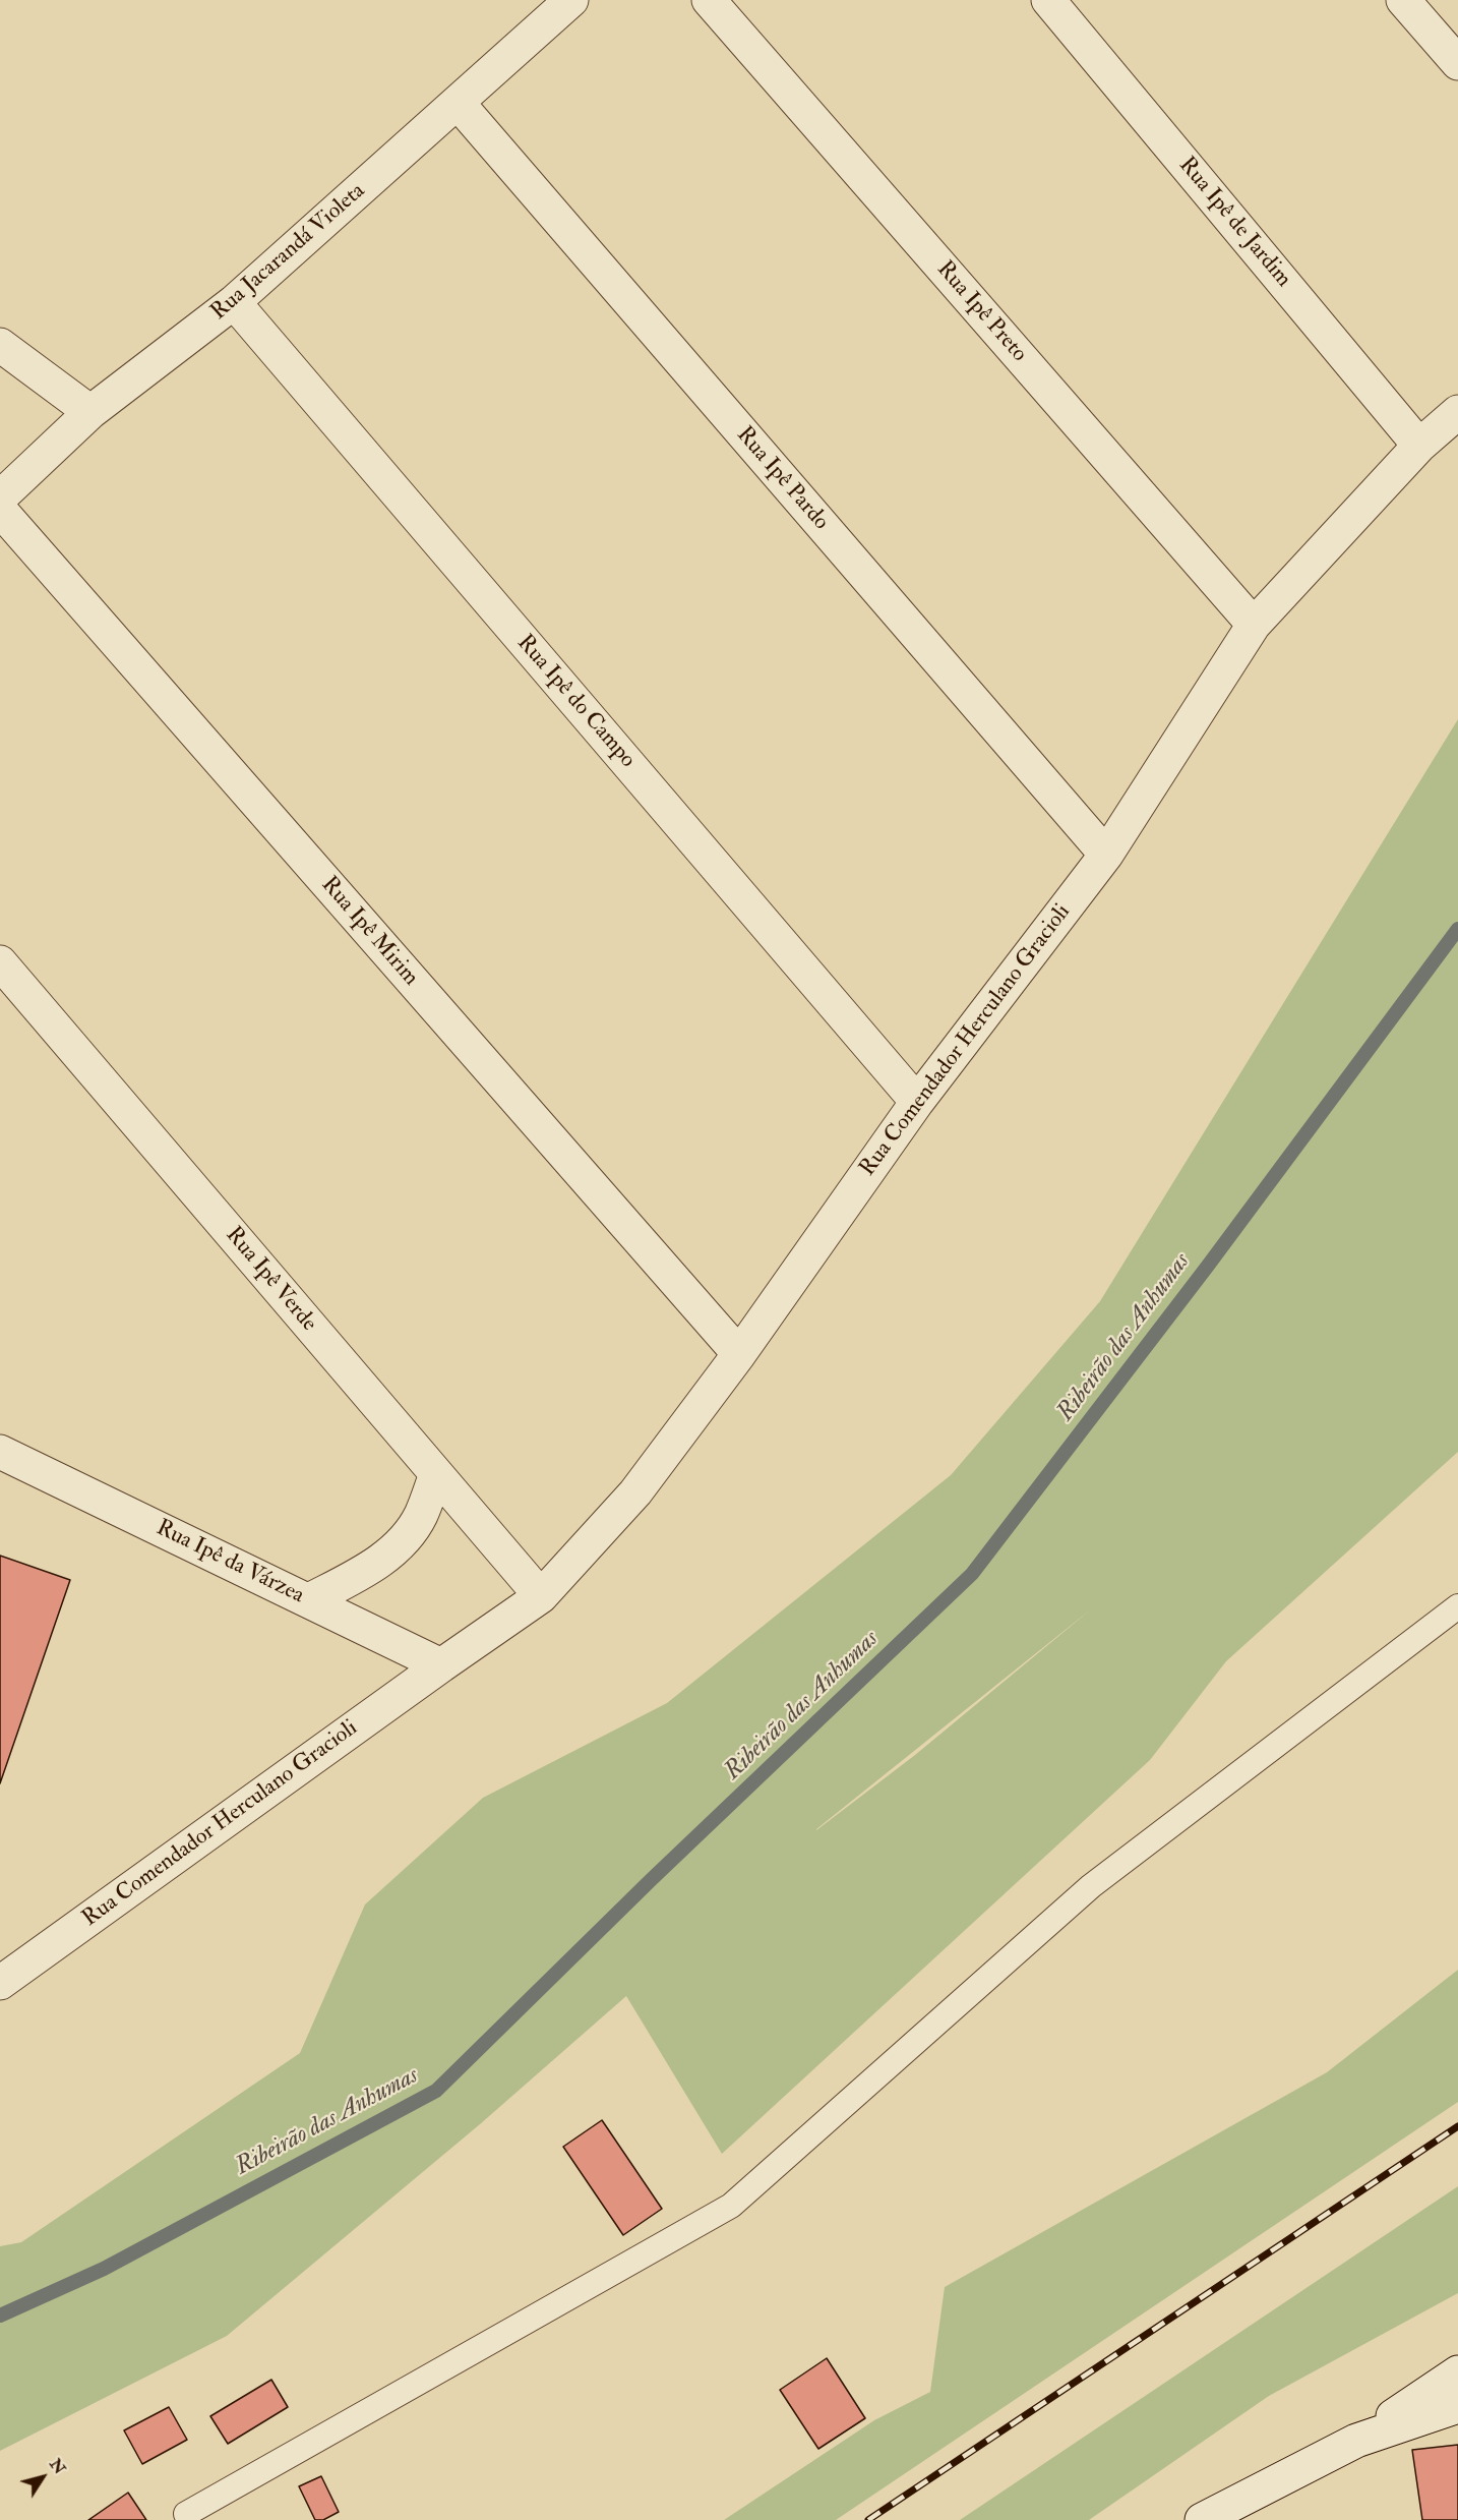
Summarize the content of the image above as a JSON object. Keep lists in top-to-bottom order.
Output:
{
  "streets": {
    "street": [
      "Rua Ipê de Jardim",
      "Rua Jacarandá Violeta",
      "Rua Ipê Preto",
      "Rua Ipê Pardo",
      "Rua Ipê do Campo",
      "Rua Ipê Mirim",
      "Rua Comendador Herculano Gracioli",
      "Rua Ipê Verde",
      "Rua Ipê da Várzea"
    ]
  },
  "crossings": [
    ["Rua Ipê de Jardim", "Rua Comendador Herculano Gracioli"],
    ["Rua Jacarandá Violeta", "Rua Ipê Pardo"],
    ["Rua Jacarandá Violeta", "Rua Ipê do Campo"],
    ["Rua Ipê Preto", "Rua Comendador Herculano Gracioli"],
    ["Rua Ipê Pardo", "Rua Comendador Herculano Gracioli"],
    ["Rua Ipê do Campo", "Rua Comendador Herculano Gracioli"],
    ["Rua Ipê Mirim", "Rua Comendador Herculano Gracioli"],
    ["Rua Comendador Herculano Gracioli", "Rua Ipê Verde"],
    ["Rua Comendador Herculano Gracioli", "Rua Ipê da Várzea"]
  ],
  "water": ["Ribeirão das Anhumas"],
  "north": "top right"
}
